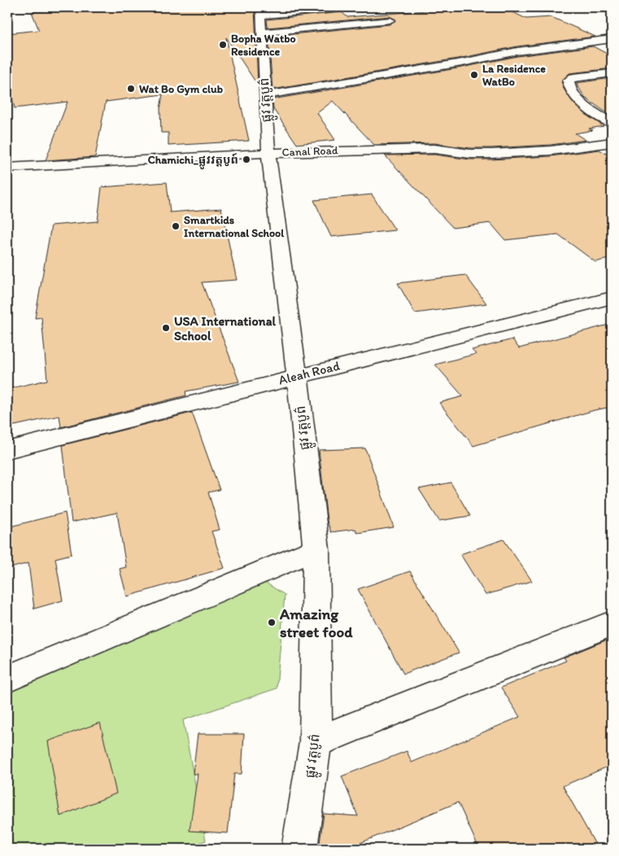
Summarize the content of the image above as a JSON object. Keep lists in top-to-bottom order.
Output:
{
  "streets": {
    "street": ["ផ្លូវ វត្តបូព៌", "Canal Road", "Aleah Road"]
  },
  "crossings": [
    ["ផ្លូវ វត្តបូព៌", "Canal Road"],
    ["ផ្លូវ វត្តបូព៌", "Aleah Road"]
  ],
  "places": [
    "Bopha Watbo Residence",
    "La Residence WatBo",
    "Wat Bo Gym club",
    "Chamichi_ផ្លូវវត្តបូព៍",
    "Smartkids International School",
    "USA International School",
    "Amazing street food"
  ]
}
